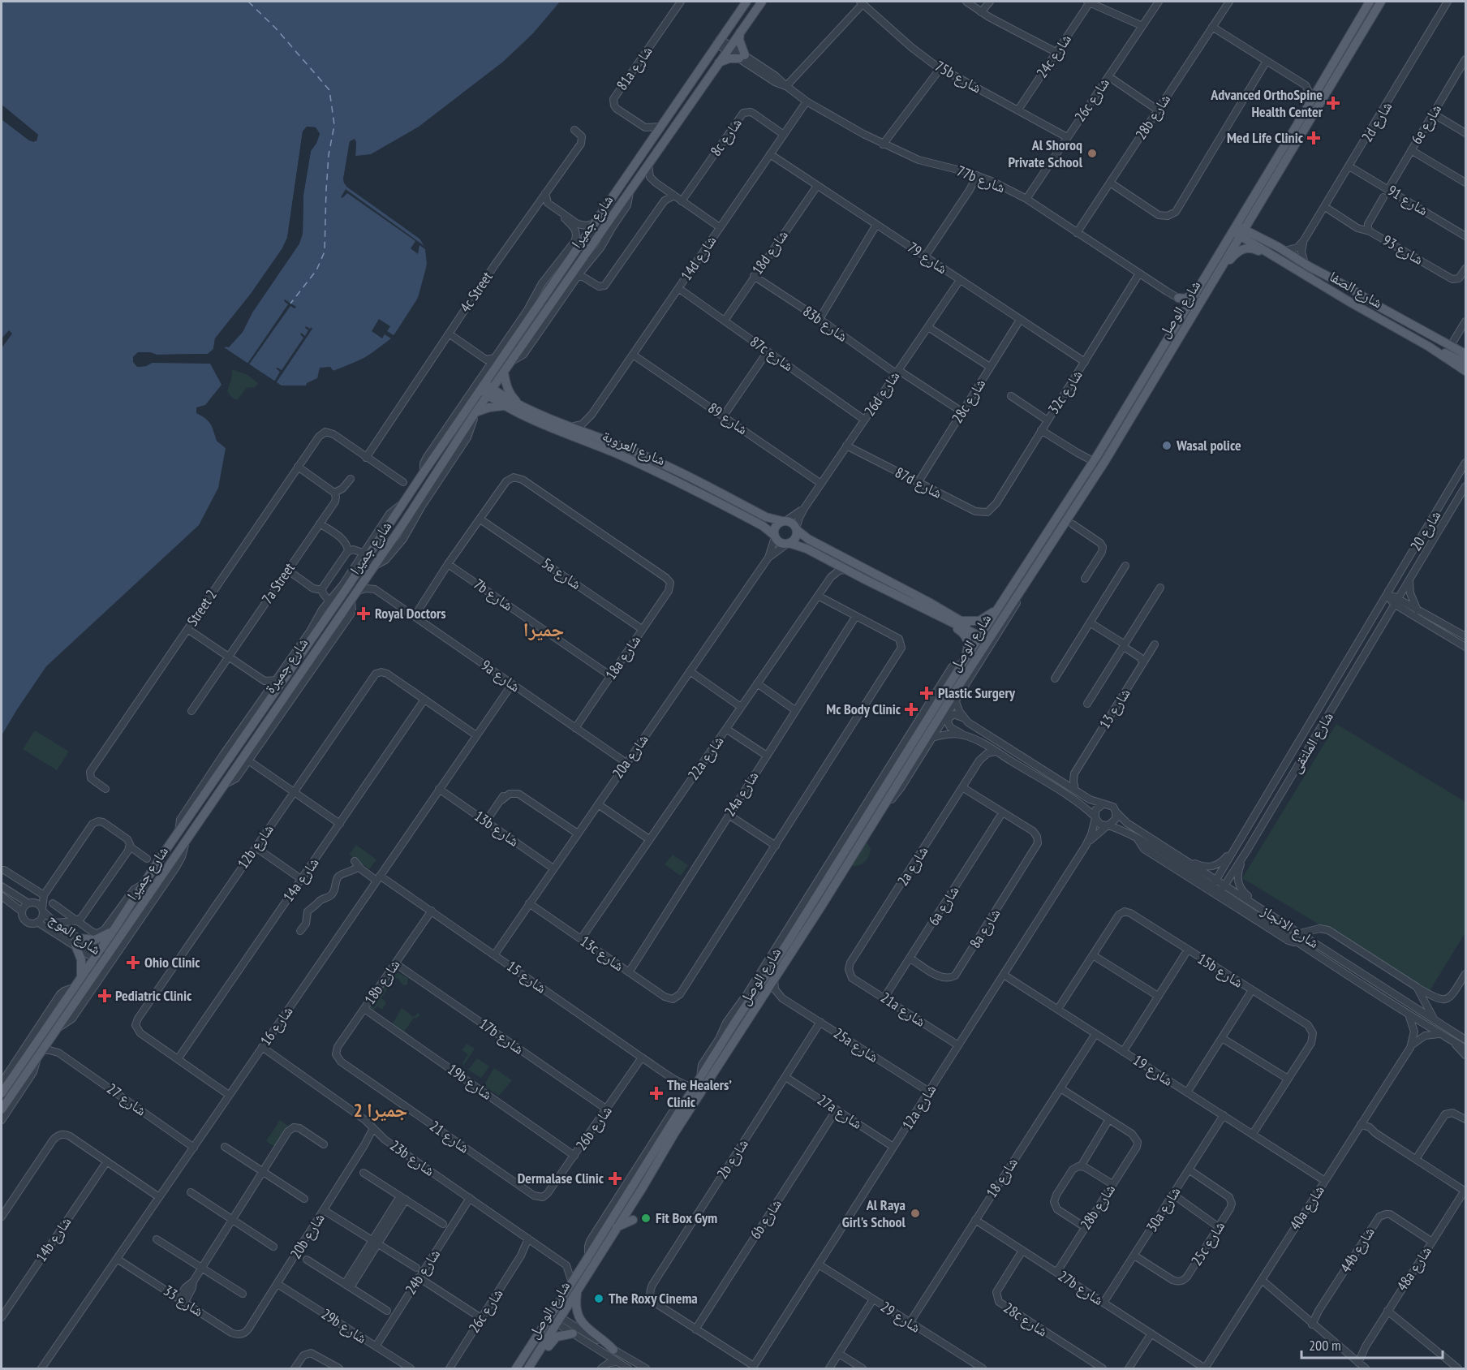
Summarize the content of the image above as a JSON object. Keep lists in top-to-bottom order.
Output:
{
  "streets": {
    "main road": [
      "شارع جميرا",
      "شارع الصفا",
      "شارع الوصل",
      "شارع العروبة"
    ],
    "street": [
      "24c شارع",
      "81a شارع",
      "75b شارع",
      "26c شارع",
      "28b شارع",
      "2d شارع",
      "6e شارع",
      "8c شارع",
      "77b شارع",
      "شارع 91",
      "شارع 93",
      "18d شارع",
      "14d شارع",
      "شارع 79",
      "4c Street",
      "83b شارع",
      "87c شارع",
      "32c شارع",
      "26d شارع",
      "28c شارع",
      "شارع 89",
      "87d شارع",
      "شارع 20",
      "5a شارع",
      "7a Street",
      "7b شارع",
      "Street 2",
      "18a شارع",
      "شارع جميرة",
      "9a شارع",
      "شارع 13",
      "شارع الملتقى",
      "20a شارع",
      "22a شارع",
      "24a شارع",
      "13b شارع",
      "12b شارع",
      "2a شارع",
      "14a شارع",
      "6a شارع",
      "شارع الانجاز",
      "8a شارع",
      "شارع الموج",
      "13c شارع",
      "15b شارع",
      "شارع 15",
      "18b شارع",
      "21a شارع",
      "شارع 16",
      "17b شارع",
      "25a شارع",
      "شارع 19",
      "19b شارع",
      "شارع 27",
      "12a شارع",
      "27a شارع",
      "26b شارع",
      "شارع 21",
      "23b شارع",
      "2b شارع",
      "شارع 18",
      "40a شارع",
      "30a شارع",
      "6b شارع",
      "20b شارع",
      "14b شارع",
      "25c شارع",
      "44b شارع",
      "48a شارع",
      "24b شارع",
      "27b شارع",
      "شارع 33",
      "شارع 29",
      "29b شارع"
    ]
  },
  "crossings": [
    ["24c شارع", "75b شارع"],
    ["75b شارع", "26c شارع"],
    ["26c شارع", "77b شارع"],
    ["26c شارع", "23b شارع"],
    ["28b شارع", "77b شارع"],
    ["28b شارع", "27b شارع"],
    ["2d شارع", "شارع 91"],
    ["6e شارع", "شارع 91"],
    ["8c شارع", "14d شارع"],
    ["77b شارع", "شارع جميرا"],
    ["77b شارع", "14d شارع"],
    ["77b شارع", "شارع الوصل"],
    ["77b شارع", "32c شارع"],
    ["شارع جميرا", "شارع العروبة"],
    ["شارع جميرا", "شارع جميرة"],
    ["شارع جميرا", "شارع الموج"],
    ["شارع جميرا", "شارع 27"],
    ["18d شارع", "شارع 79"],
    ["18d شارع", "83b شارع"],
    ["18d شارع", "87c شارع"],
    ["14d شارع", "شارع 79"],
    ["14d شارع", "87c شارع"],
    ["14d شارع", "شارع 89"],
    ["14d شارع", "شارع العروبة"],
    ["شارع 79", "32c شارع"],
    ["شارع 79", "26d شارع"],
    ["شارع 79", "28c شارع"],
    ["شارع الصفا", "شارع الوصل"],
    ["4c Street", "Street 2"],
    ["شارع الوصل", "شارع 15"],
    ["شارع الوصل", "25a شارع"],
    ["83b شارع", "26d شارع"],
    ["83b شارع", "28c شارع"],
    ["87c شارع", "26d شارع"],
    ["32c شارع", "87d شارع"],
    ["26d شارع", "شارع 89"],
    ["26d شارع", "شارع العروبة"],
    ["26d شارع", "87d شارع"],
    ["26d شارع", "20a شارع"],
    ["28c شارع", "87d شارع"],
    ["28c شارع", "27b شارع"],
    ["شارع العروبة", "20a شارع"],
    ["شارع 20", "شارع الملتقى"],
    ["5a شارع", "18a شارع"],
    ["7b شارع", "18a شارع"],
    ["18a شارع", "9a شارع"],
    ["9a شارع", "20a شارع"],
    ["9a شارع", "شارع 16"],
    ["شارع الملتقى", "شارع الانجاز"],
    ["20a شارع", "13b شارع"],
    ["20a شارع", "13c شارع"],
    ["20a شارع", "شارع 15"],
    ["22a شارع", "13c شارع"],
    ["24a شارع", "13c شارع"],
    ["13b شارع", "شارع 16"],
    ["12b شارع", "14a شارع"],
    ["2a شارع", "21a شارع"],
    ["6a شارع", "8a شارع"],
    ["6a شارع", "21a شارع"],
    ["شارع الانجاز", "12a شارع"],
    ["شارع الانجاز", "40a شارع"],
    ["شارع 15", "18b شارع"],
    ["شارع 15", "شارع 16"],
    ["شارع 15", "26b شارع"],
    ["18b شارع", "17b شارع"],
    ["18b شارع", "19b شارع"],
    ["18b شارع", "شارع 21"],
    ["21a شارع", "12a شارع"],
    ["شارع 16", "شارع 27"],
    ["شارع 16", "23b شارع"],
    ["شارع 16", "شارع 33"],
    ["17b شارع", "26b شارع"],
    ["25a شارع", "12a شارع"],
    ["25a شارع", "2b شارع"],
    ["شارع 19", "12a شارع"],
    ["شارع 19", "شارع 18"],
    ["شارع 19", "40a شارع"],
    ["شارع 19", "30a شارع"],
    ["19b شارع", "26b شارع"],
    ["12a شارع", "27a شارع"],
    ["12a شارع", "شارع 29"],
    ["27a شارع", "2b شارع"],
    ["27a شارع", "6b شارع"],
    ["26b شارع", "شارع 21"],
    ["23b شارع", "20b شارع"],
    ["23b شارع", "24b شارع"],
    ["2b شارع", "6b شارع"],
    ["شارع 18", "27b شارع"],
    ["شارع 18", "شارع 29"],
    ["40a شارع", "27b شارع"],
    ["30a شارع", "25c شارع"],
    ["30a شارع", "27b شارع"],
    ["20b شارع", "شارع 33"],
    ["20b شارع", "29b شارع"],
    ["44b شارع", "48a شارع"],
    ["24b شارع", "29b شارع"]
  ],
  "districts": ["جميرا", "جميرا 2"],
  "places": {
    "health": [
      "Advanced OrthoSpine Health Center",
      "Med Life Clinic",
      "Royal Doctors",
      "Plastic Surgery",
      "Mc Body Clinic",
      "Ohio Clinic",
      "Pediatric Clinic",
      "The Healers’ Clinic",
      "Dermalase Clinic"
    ],
    "other": [
      "Al Shoroq Private School",
      "Wasal police",
      "Al Raya Girl's School",
      "Fit Box Gym",
      "The Roxy Cinema"
    ]
  },
  "scale_bar": "200 m"
}
